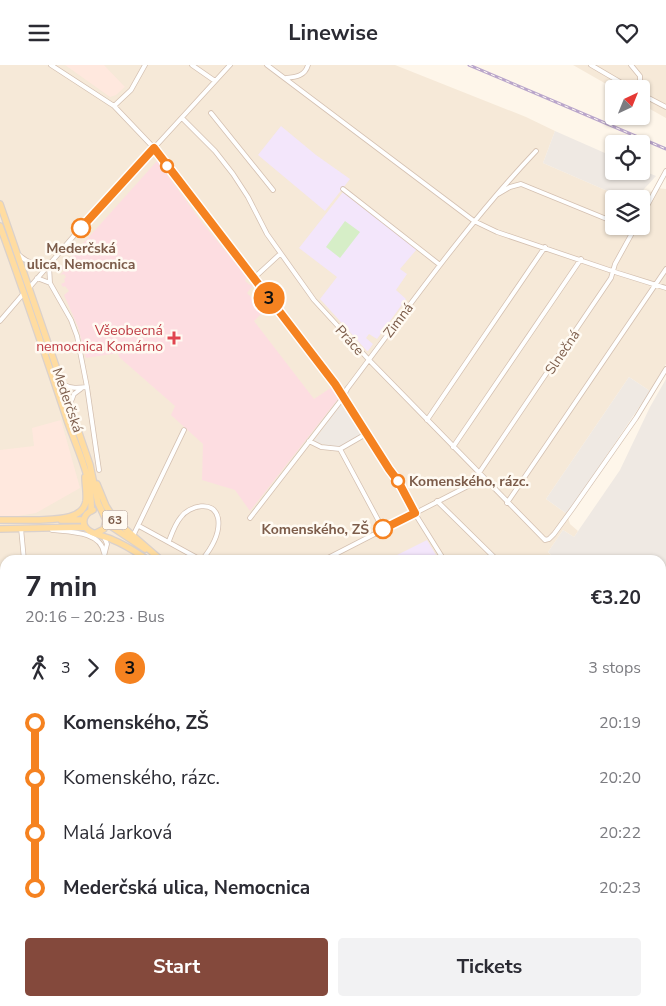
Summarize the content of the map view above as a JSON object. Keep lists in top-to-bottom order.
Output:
{
  "streets": {
    "main road": ["Mederčská", "63"],
    "street": ["Zimná", "Práce", "Slnečná"]
  },
  "crossings": [
    ["Zimná", "Práce"],
    ["Práce", "Slnečná"],
    ["Mederčská", "63"]
  ],
  "places": {
    "other": ["Mederčská ulica, Nemocnica", "Komenského, rázc.", "Komenského, ZŠ"],
    "health": ["Všeobecná nemocnica Komárno"]
  },
  "lines": ["bus line 3"],
  "north": "top right",
  "page": {
    "header": "Linewise",
    "on_map": "3",
    "heading": ["7 min", "20:16 – 20:23 · Bus", "€3.20"],
    "legs": ["3", "3", "3 stops"],
    "list": [
      {
        "name": "Komenského, ZŠ",
        "value": "20:19"
      },
      {
        "name": "Komenského, rázc.",
        "value": "20:20"
      },
      {
        "name": "Malá Jarková",
        "value": "20:22"
      },
      {
        "name": "Mederčská ulica, Nemocnica",
        "value": "20:23"
      }
    ],
    "buttons": ["Start", "Tickets"]
  }
}
